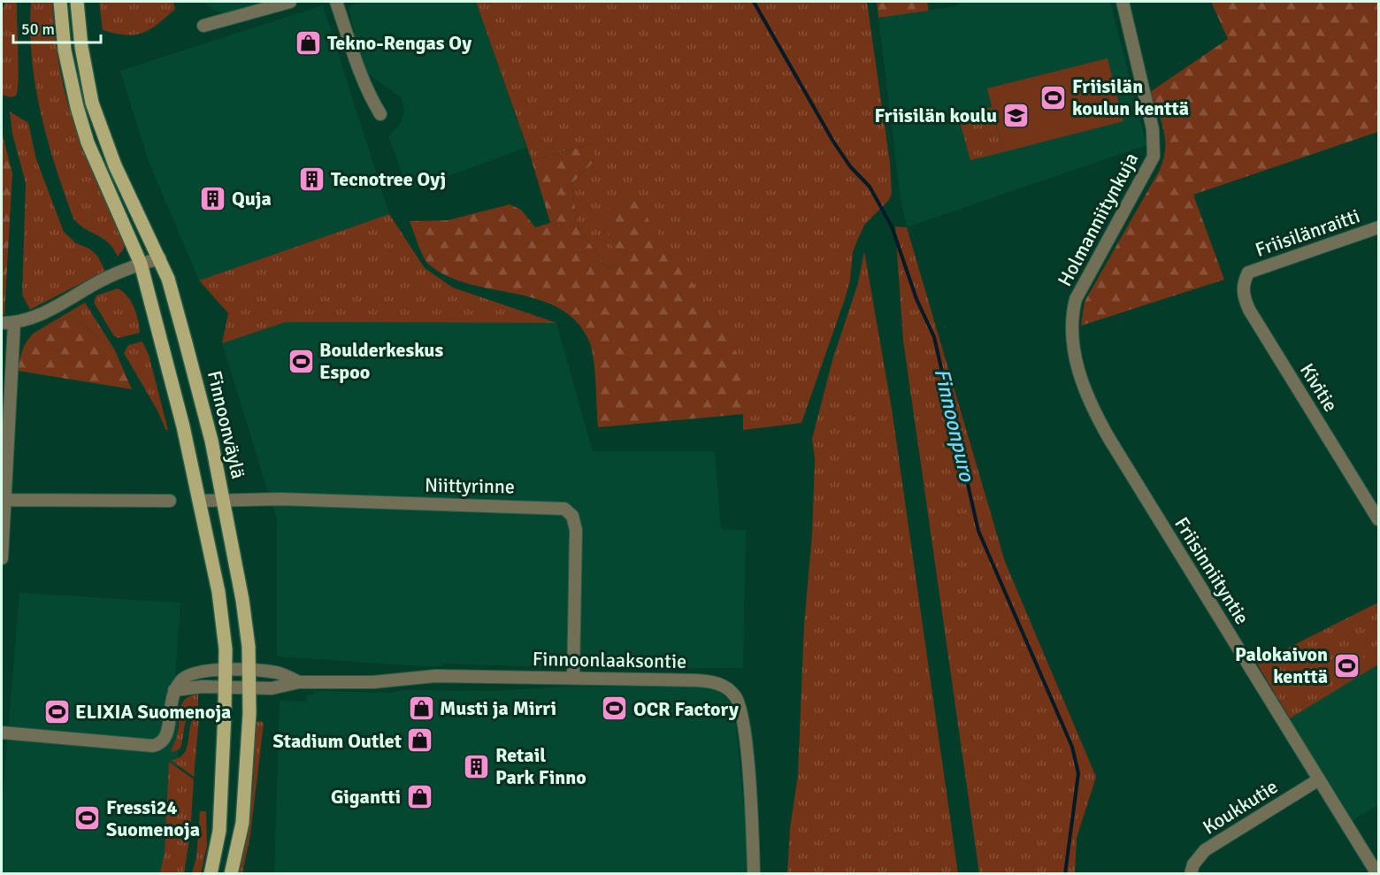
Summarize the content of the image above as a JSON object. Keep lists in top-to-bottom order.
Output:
{
  "streets": {
    "main road": ["Finnoonväylä"],
    "street": [
      "Holmanniitynkuja",
      "Friisilänraitti",
      "Kivitie",
      "Niittyrinne",
      "Friisinniityntie",
      "Finnoonlaaksontie",
      "Koukkutie"
    ]
  },
  "crossings": [
    ["Holmanniitynkuja", "Friisinniityntie"],
    ["Friisilänraitti", "Kivitie"],
    ["Finnoonväylä", "Niittyrinne"],
    ["Finnoonväylä", "Finnoonlaaksontie"],
    ["Niittyrinne", "Finnoonlaaksontie"],
    ["Friisinniityntie", "Koukkutie"]
  ],
  "water": ["Finnoonpuro"],
  "places": {
    "shop": [
      "Tekno-Rengas Oy",
      "Musti ja Mirri",
      "Stadium Outlet",
      "Gigantti"
    ],
    "sports": [
      "Friisilän koulun kenttä",
      "Boulderkeskus Espoo",
      "Palokaivon kenttä",
      "OCR Factory",
      "ELIXIA Suomenoja",
      "Fressi24 Suomenoja"
    ],
    "school or university": ["Friisilän koulu"],
    "building": ["Tecnotree Oyj", "Quja", "Retail Park Finno"]
  },
  "scale_bar": "50 m"
}
